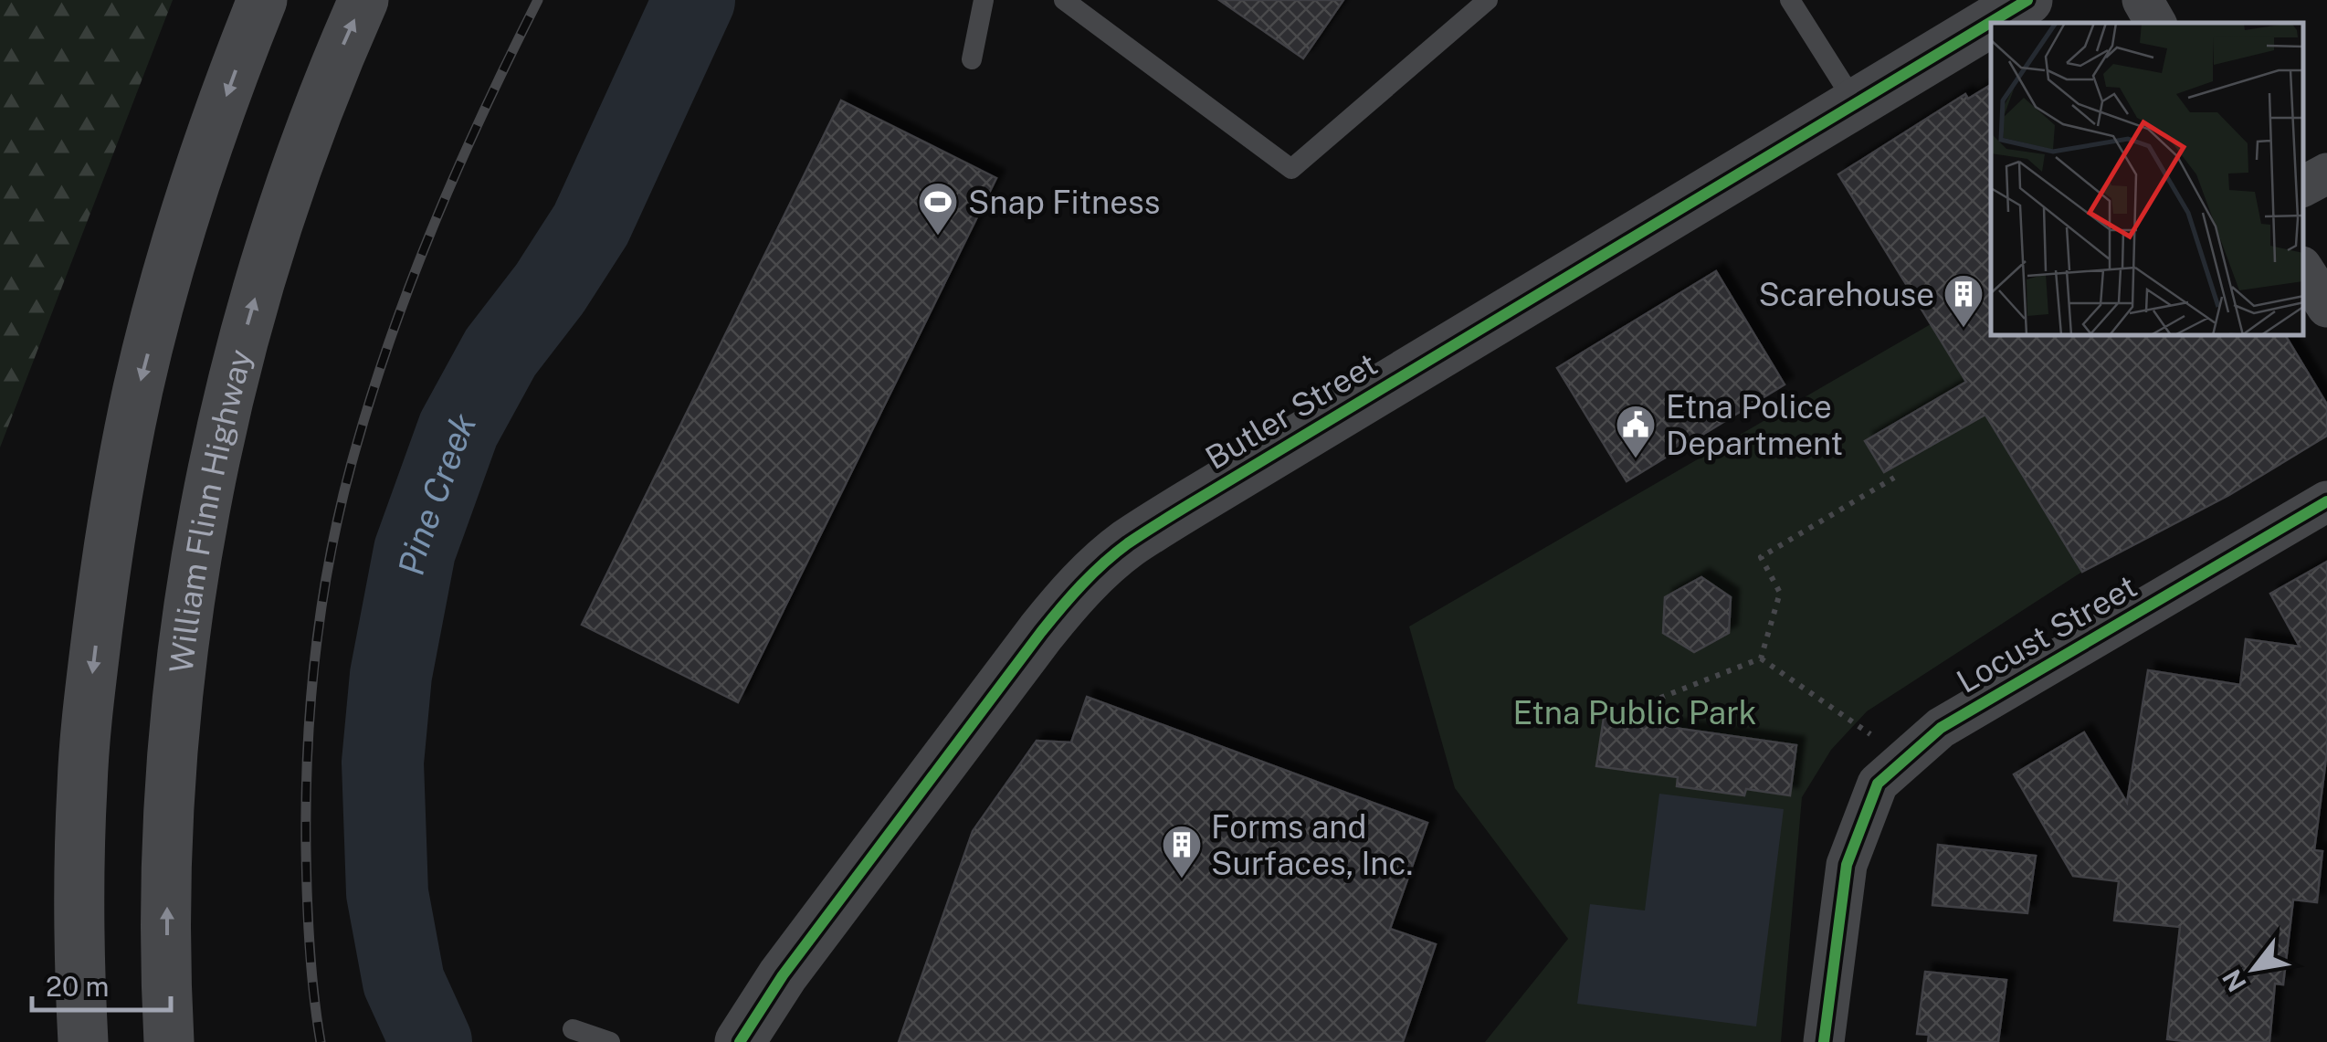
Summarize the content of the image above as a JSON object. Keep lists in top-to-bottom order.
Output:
{
  "streets": {
    "highway": ["William Flinn Highway"],
    "street": ["Butler Street", "Locust Street"]
  },
  "water": ["Pine Creek"],
  "parks": ["Etna Public Park"],
  "places": {
    "sports": ["Snap Fitness"],
    "building": ["Scarehouse", "Forms and Surfaces, Inc."],
    "public building": ["Etna Police Department"]
  },
  "scale_bar": "20 m",
  "north": "bottom left"
}
